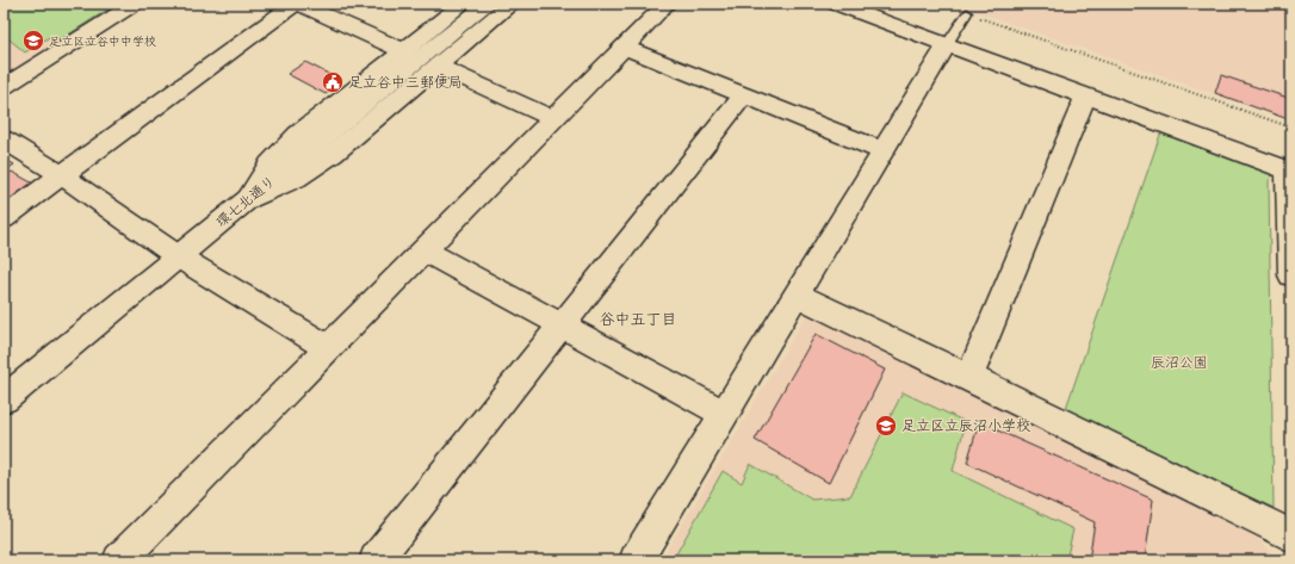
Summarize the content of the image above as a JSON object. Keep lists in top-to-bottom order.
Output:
{
  "streets": {
    "street": ["環七北通り"]
  },
  "districts": ["谷中五丁目"],
  "parks": ["辰沼公園"],
  "places": {
    "school or university": ["足立区立谷中中学校", "足立区立辰沼小学校"],
    "public building": ["足立谷中三郵便局"]
  }
}
